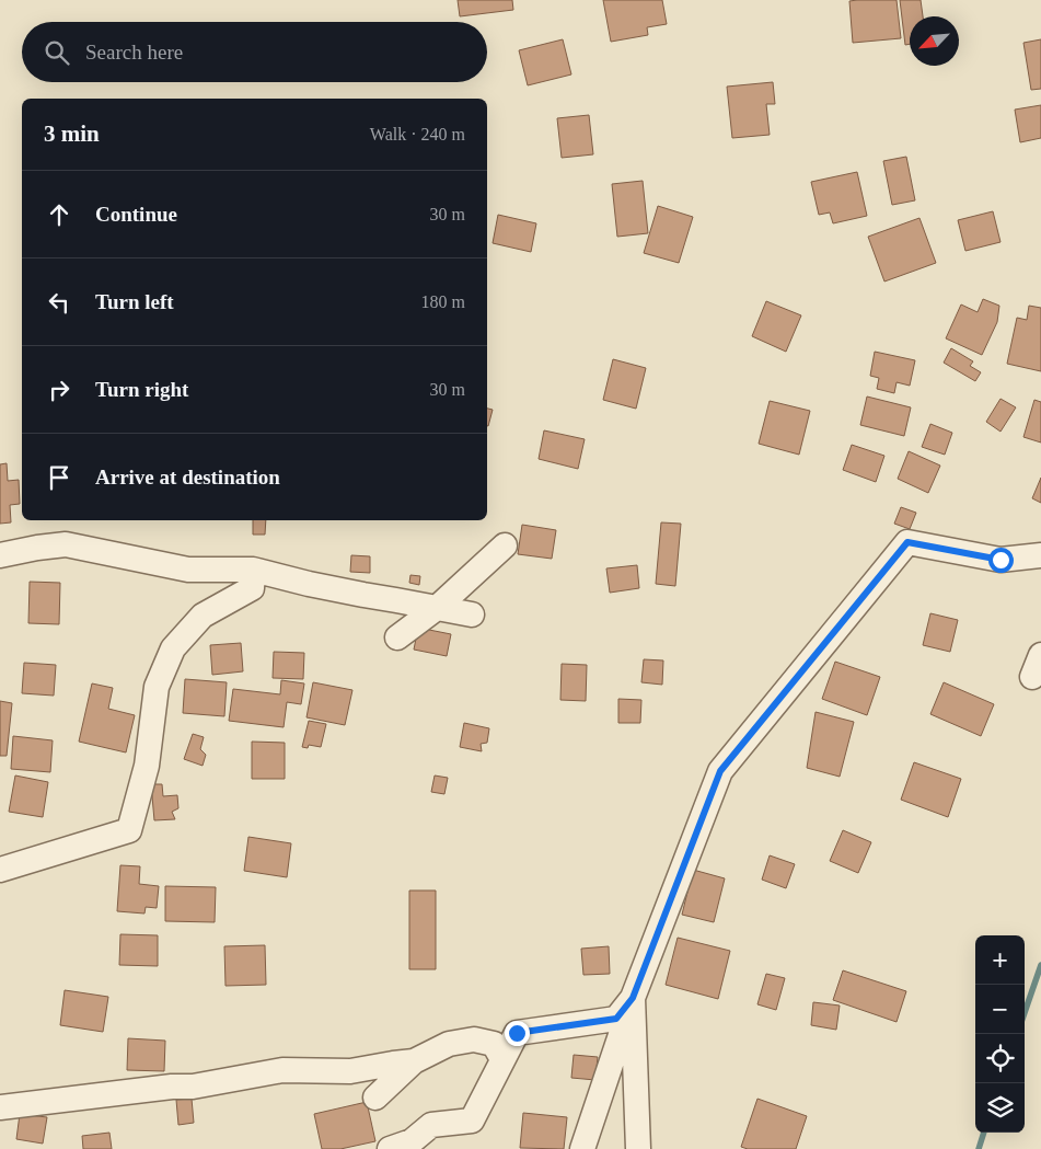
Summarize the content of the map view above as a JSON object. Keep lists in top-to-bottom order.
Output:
{
  "north": "bottom left",
  "page": {
    "search": "Search here",
    "heading": ["3 min", "Walk · 240 m"],
    "list": [
      ["Continue", "30 m"],
      ["Turn left", "180 m"],
      ["Turn right", "30 m"],
      "Arrive at destination"
    ],
    "map_buttons": ["+", "−"]
  }
}
